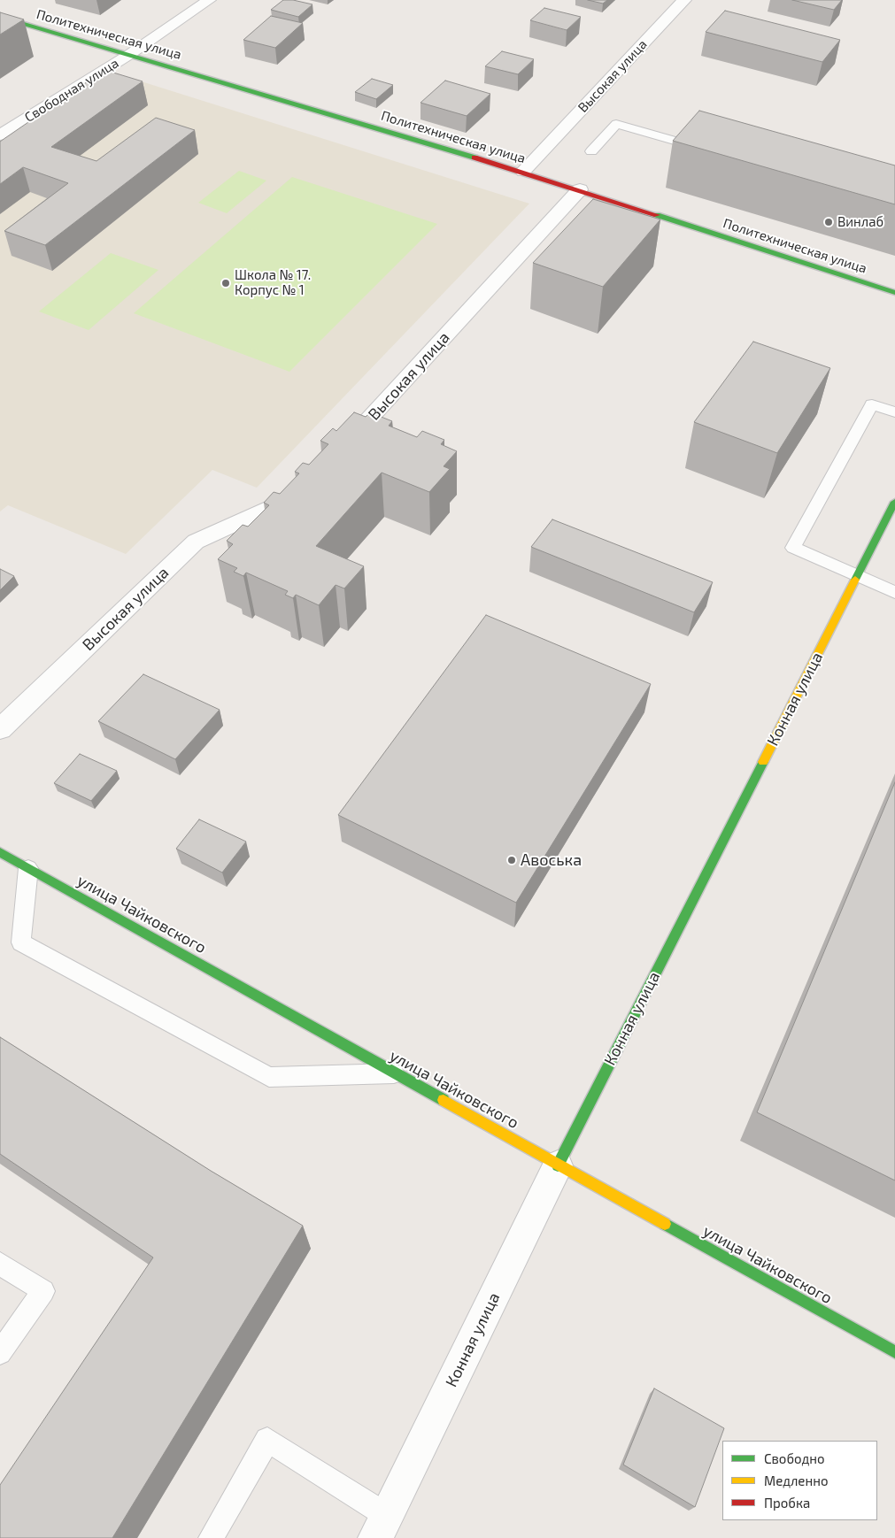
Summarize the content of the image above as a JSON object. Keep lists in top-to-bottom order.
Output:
{
  "streets": {
    "street": [
      "Политехническая улица",
      "Высокая улица",
      "Свободная улица",
      "Конная улица",
      "улица Чайковского"
    ]
  },
  "crossings": [
    ["Политехническая улица", "Высокая улица"],
    ["Политехническая улица", "Свободная улица"],
    ["Конная улица", "улица Чайковского"]
  ],
  "places": ["Винлаб", "Школа № 17. Корпус № 1", "Авоська"],
  "legend": ["Свободно", "Медленно", "Пробка"]
}
